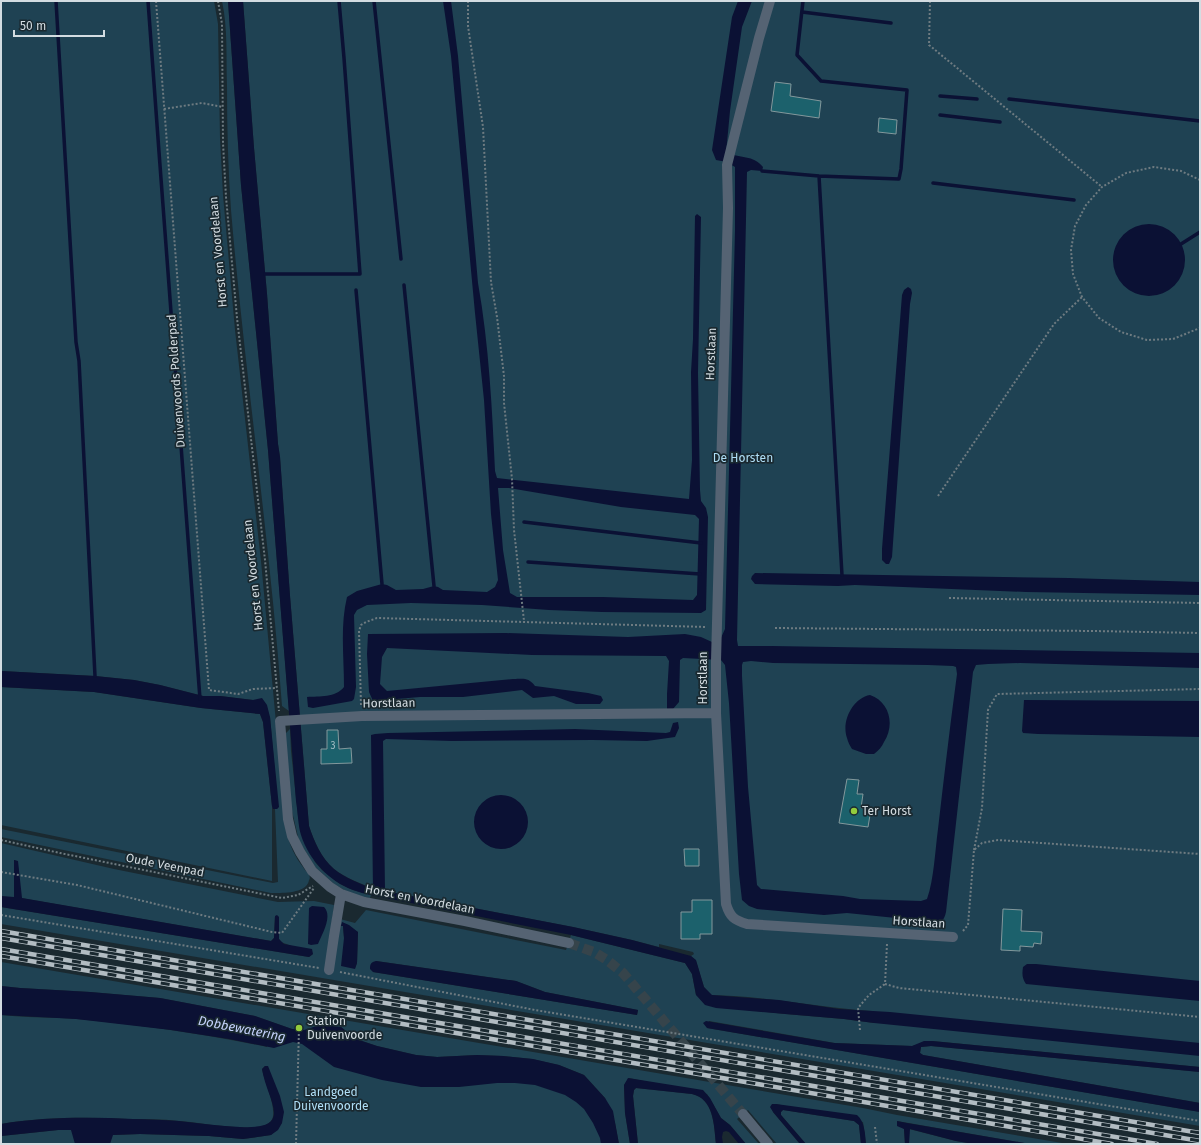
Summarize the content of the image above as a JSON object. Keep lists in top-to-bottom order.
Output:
{
  "streets": {
    "street": ["Horst en Voordelaan", "Horstlaan"],
    "path": ["Duivenvoords Polderpad", "Oude Veenpad"]
  },
  "crossings": [
    ["Horst en Voordelaan", "Horstlaan"],
    ["Horst en Voordelaan", "Duivenvoords Polderpad"],
    ["Horst en Voordelaan", "Oude Veenpad"]
  ],
  "water": ["Dobbewatering"],
  "parks": ["De Horsten", "Landgoed Duivenvoorde"],
  "places": ["Ter Horst", "Station Duivenvoorde"],
  "house_numbers": ["3"],
  "scale_bar": "50 m"
}
